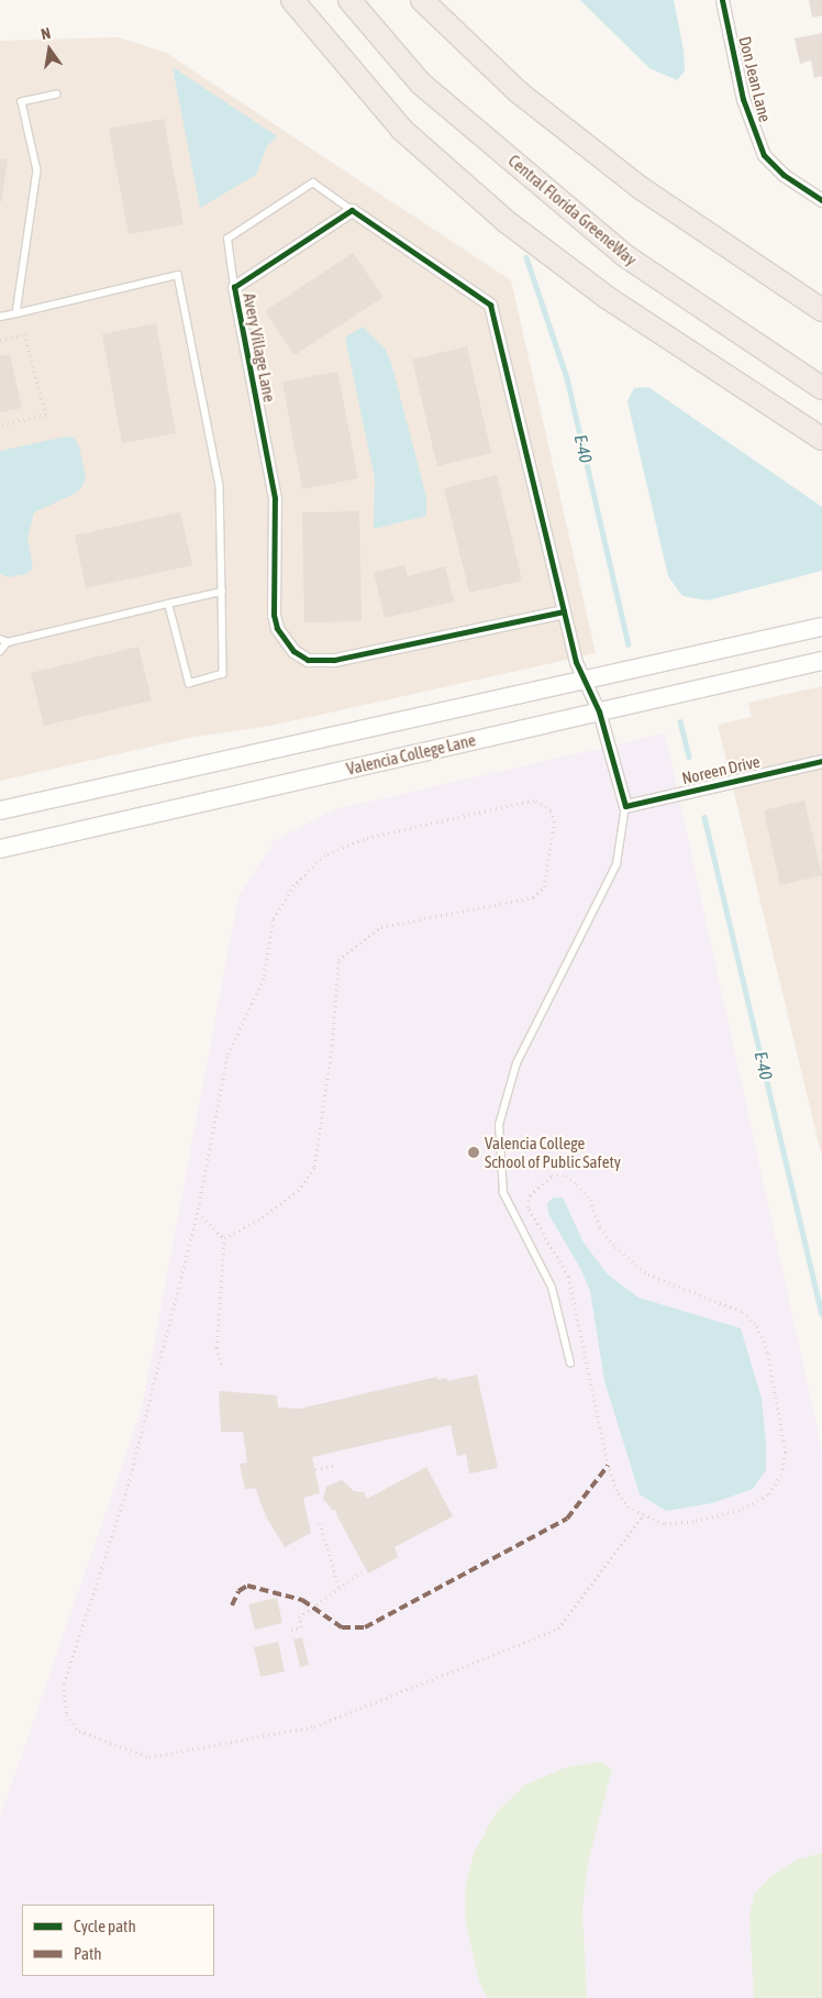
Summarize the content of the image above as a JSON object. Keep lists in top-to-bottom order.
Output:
{
  "streets": {
    "highway": ["Central Florida GreeneWay"],
    "street": [
      "Don Jean Lane",
      "Avery Village Lane",
      "Valencia College Lane",
      "Noreen Drive"
    ]
  },
  "water": ["E-40"],
  "places": ["Valencia College School of Public Safety"],
  "legend": ["Cycle path", "Path"],
  "north": "top"
}
